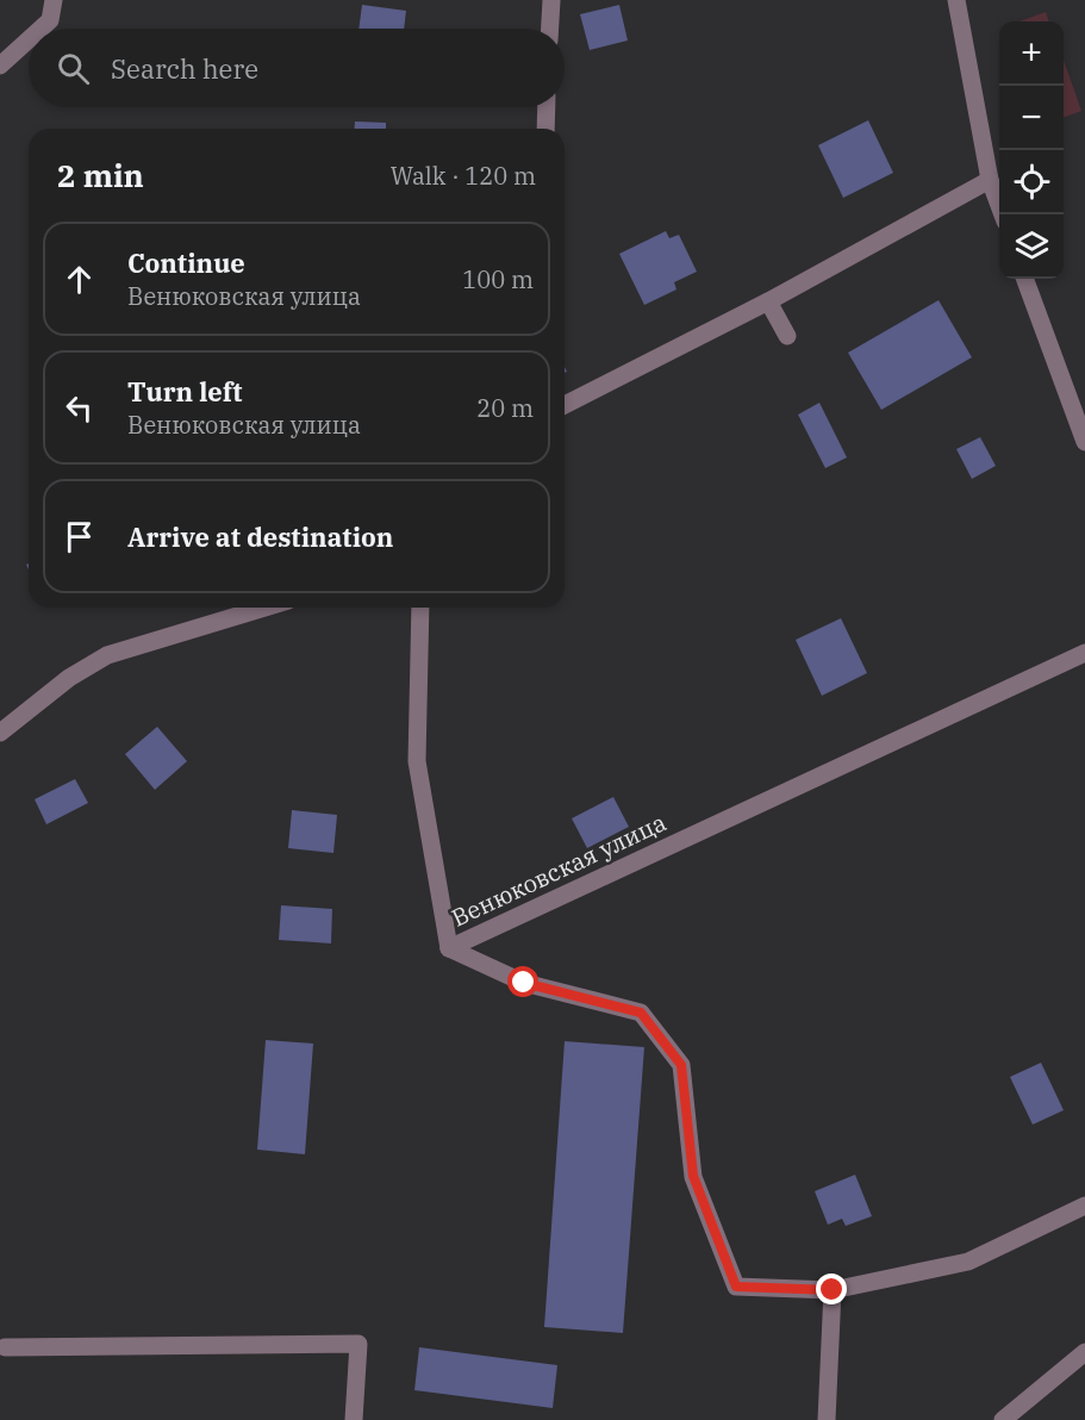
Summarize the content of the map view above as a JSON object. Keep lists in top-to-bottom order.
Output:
{
  "streets": {
    "street": ["Венюковская улица"]
  },
  "page": {
    "map_buttons": ["+", "−"],
    "search": "Search here",
    "heading": ["2 min", "Walk · 120 m"],
    "list": [
      ["Continue", "Венюковская улица", "100 m"],
      ["Turn left", "Венюковская улица", "20 m"],
      "Arrive at destination"
    ]
  }
}
